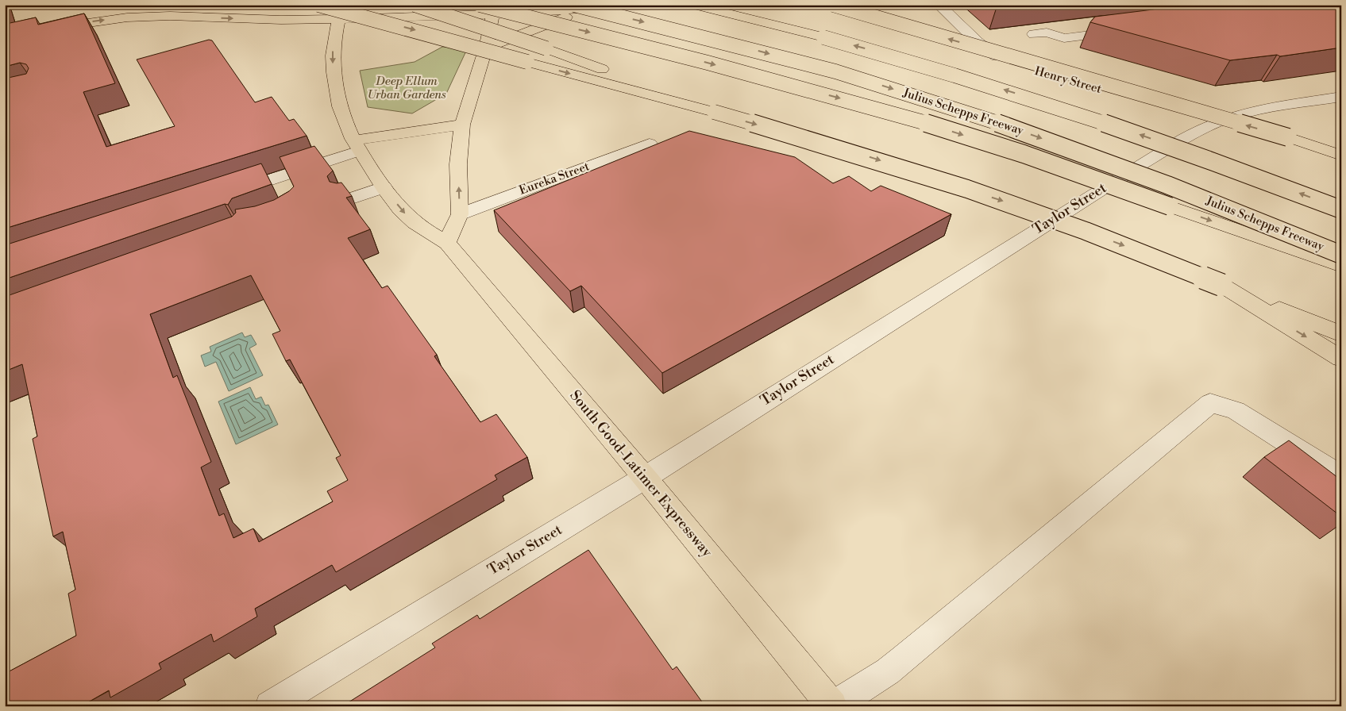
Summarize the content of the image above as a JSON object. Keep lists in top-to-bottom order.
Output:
{
  "streets": {
    "main road": ["Julius Schepps Freeway", "South Good-Latimer Expressway"],
    "street": ["Henry Street", "Eureka Street", "Taylor Street"]
  },
  "crossings": [
    ["Henry Street", "Taylor Street"],
    ["Taylor Street", "South Good-Latimer Expressway"]
  ],
  "parks": ["Deep Ellum Urban Gardens"]
}
